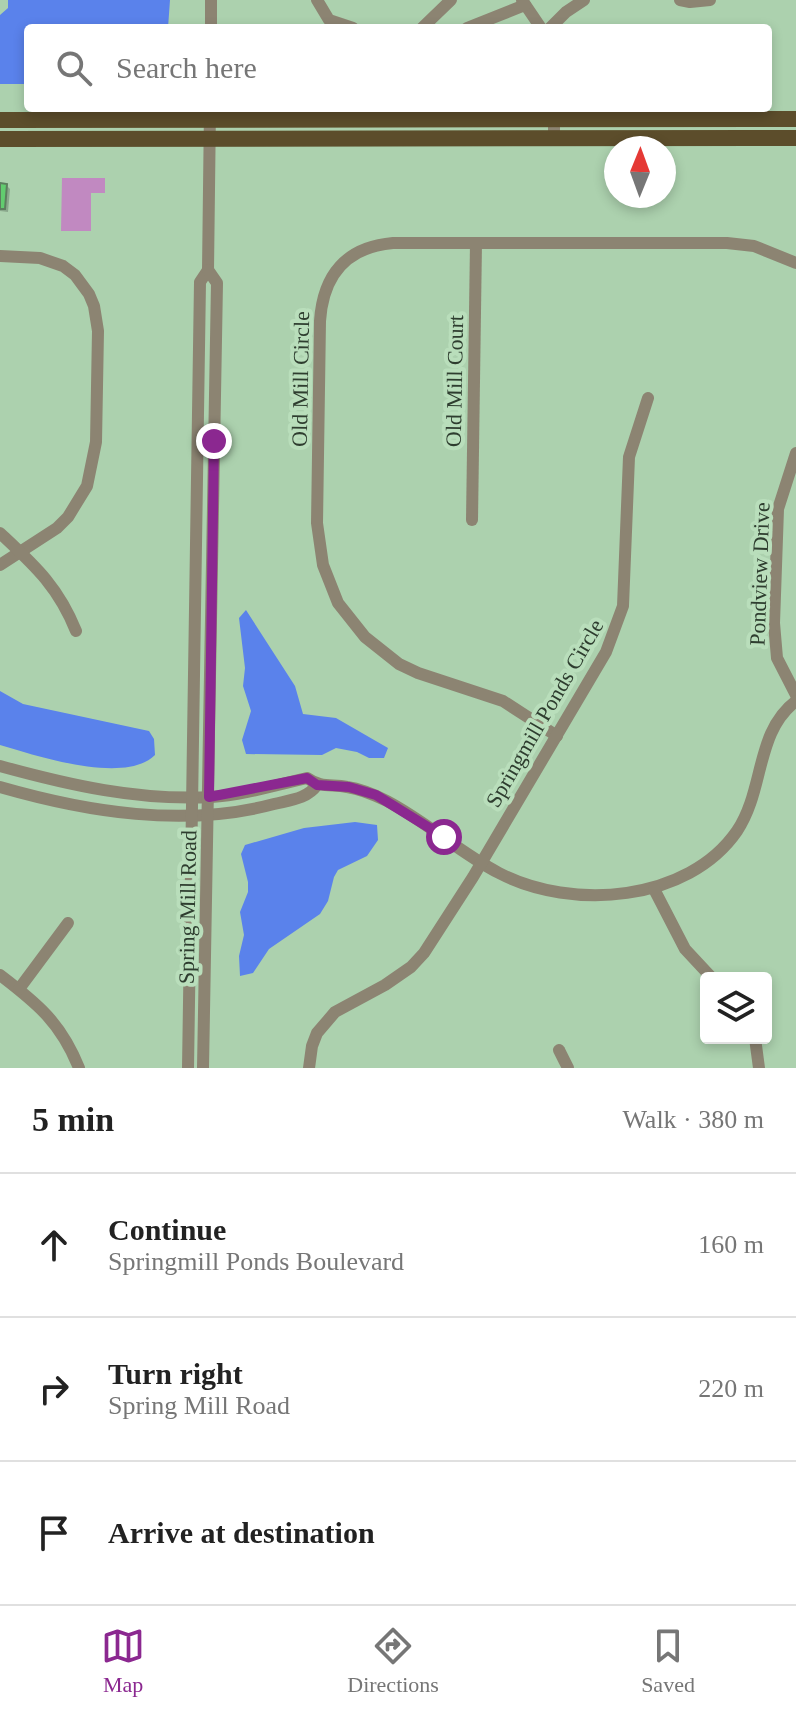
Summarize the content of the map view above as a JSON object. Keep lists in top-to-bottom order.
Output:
{
  "streets": {
    "street": [
      "Old Mill Circle",
      "Old Mill Court",
      "Pondview Drive",
      "Springmill Ponds Circle",
      "Spring Mill Road"
    ]
  },
  "crossings": [
    ["Old Mill Circle", "Old Mill Court"],
    ["Old Mill Circle", "Springmill Ponds Circle"]
  ],
  "north": "top",
  "page": {
    "search": "Search here",
    "heading": ["5 min", "Walk · 380 m"],
    "list": [
      ["Continue", "Springmill Ponds Boulevard", "160 m"],
      ["Turn right", "Spring Mill Road", "220 m"],
      "Arrive at destination"
    ],
    "nav": ["Map", "Directions", "Saved"]
  }
}
